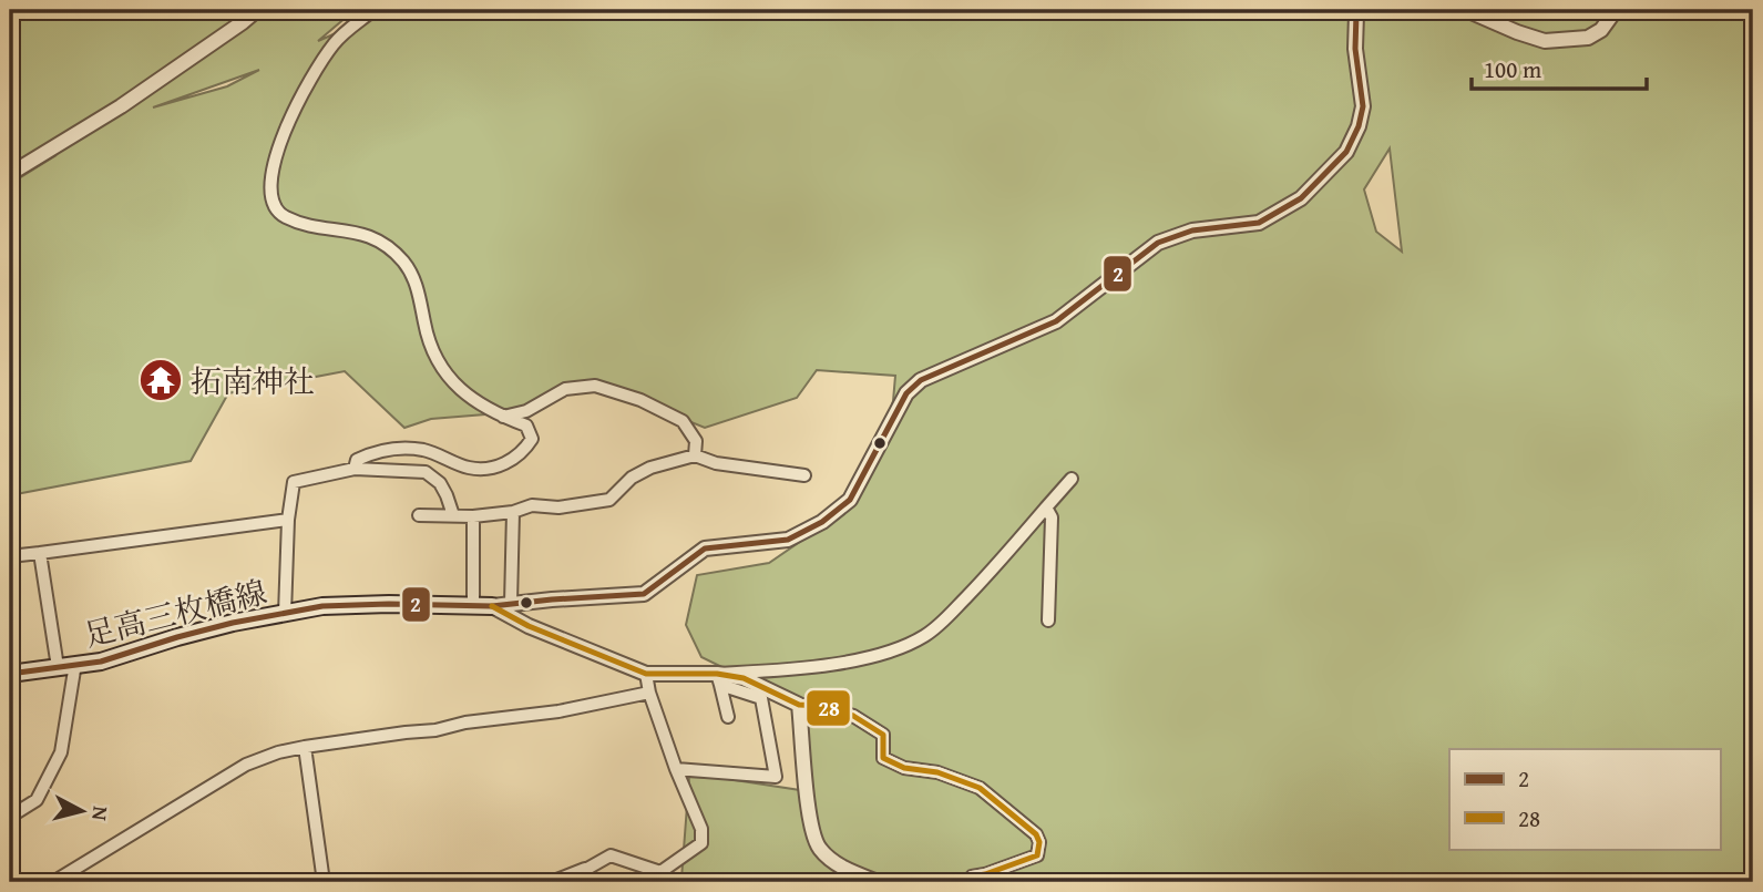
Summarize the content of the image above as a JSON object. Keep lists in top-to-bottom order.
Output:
{
  "streets": {
    "main road": ["足高三枚橋線"]
  },
  "places": {
    "temple": ["拓南神社"]
  },
  "lines": ["transit line 2", "transit line 28"],
  "legend": ["2", "28"],
  "scale_bar": "100 m",
  "north": "right"
}
